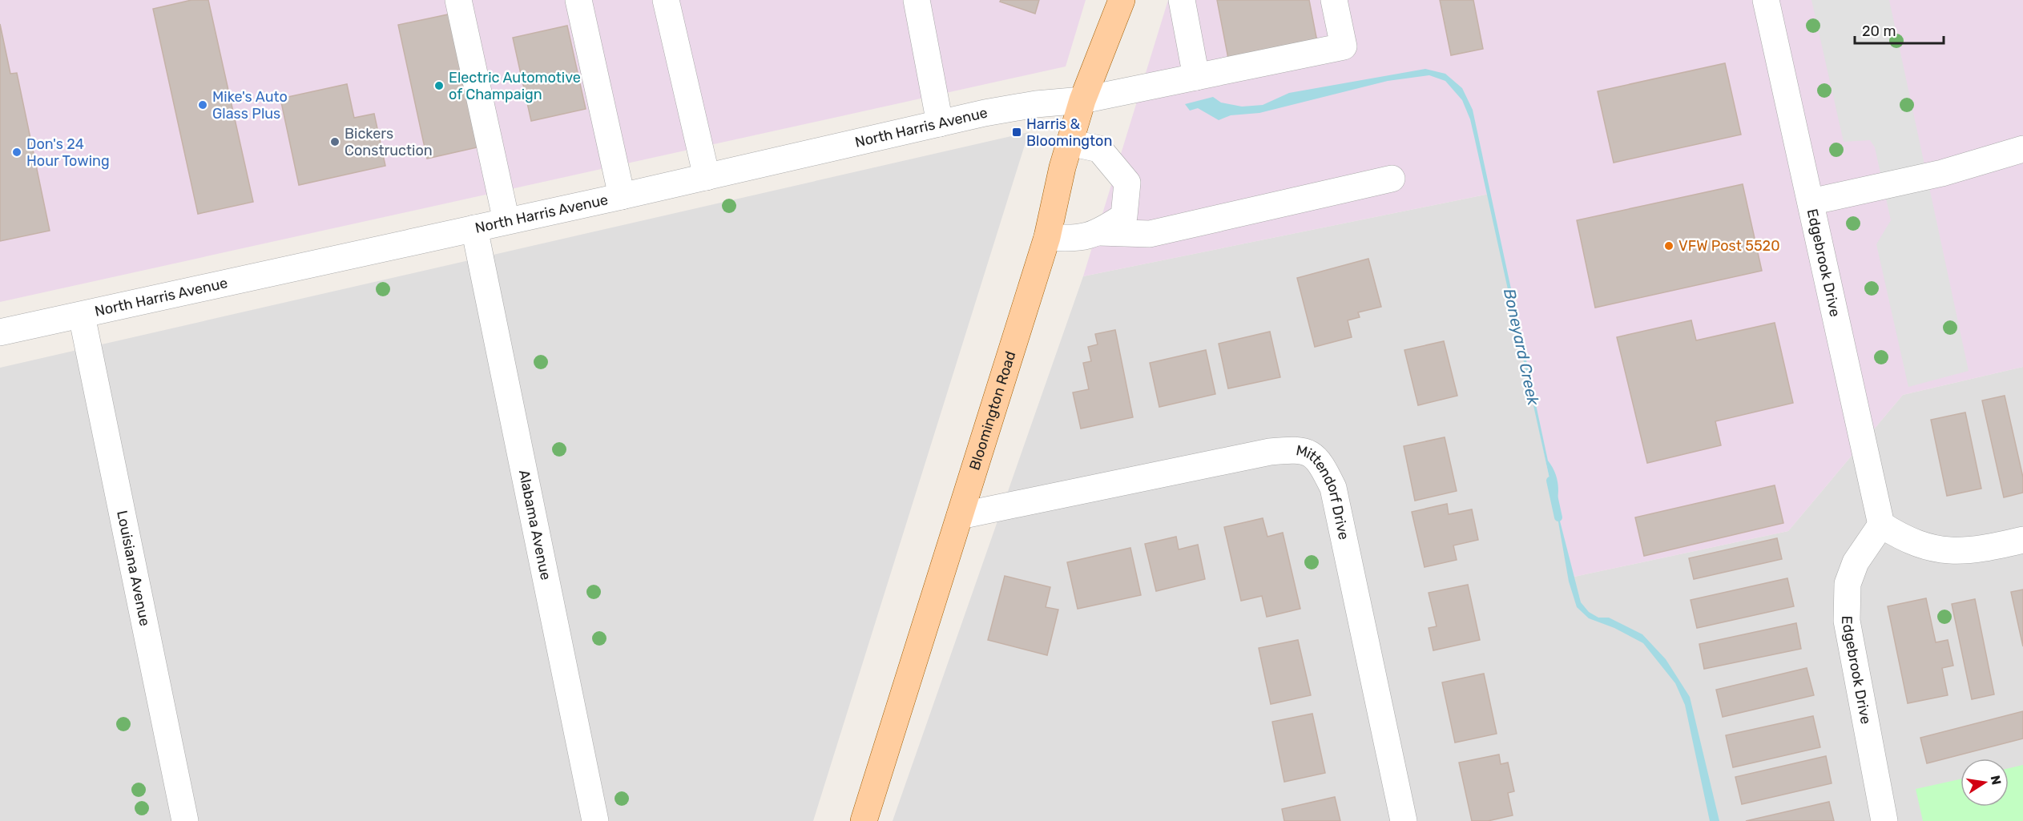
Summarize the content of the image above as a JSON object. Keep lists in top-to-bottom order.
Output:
{
  "streets": {
    "main road": ["Bloomington Road"],
    "street": [
      "North Harris Avenue",
      "Edgebrook Drive",
      "Mittendorf Drive",
      "Alabama Avenue",
      "Louisiana Avenue"
    ]
  },
  "crossings": [
    ["North Harris Avenue", "Bloomington Road"],
    ["North Harris Avenue", "Alabama Avenue"],
    ["North Harris Avenue", "Louisiana Avenue"],
    ["Bloomington Road", "Mittendorf Drive"]
  ],
  "water": ["Boneyard Creek"],
  "places": {
    "other": [
      "Electric Automotive of Champaign",
      "Mike's Auto Glass Plus",
      "Bickers Construction",
      "Don's 24 Hour Towing",
      "VFW Post 5520"
    ],
    "transit": ["Harris & Bloomington"]
  },
  "scale_bar": "20 m",
  "north": "right"
}
